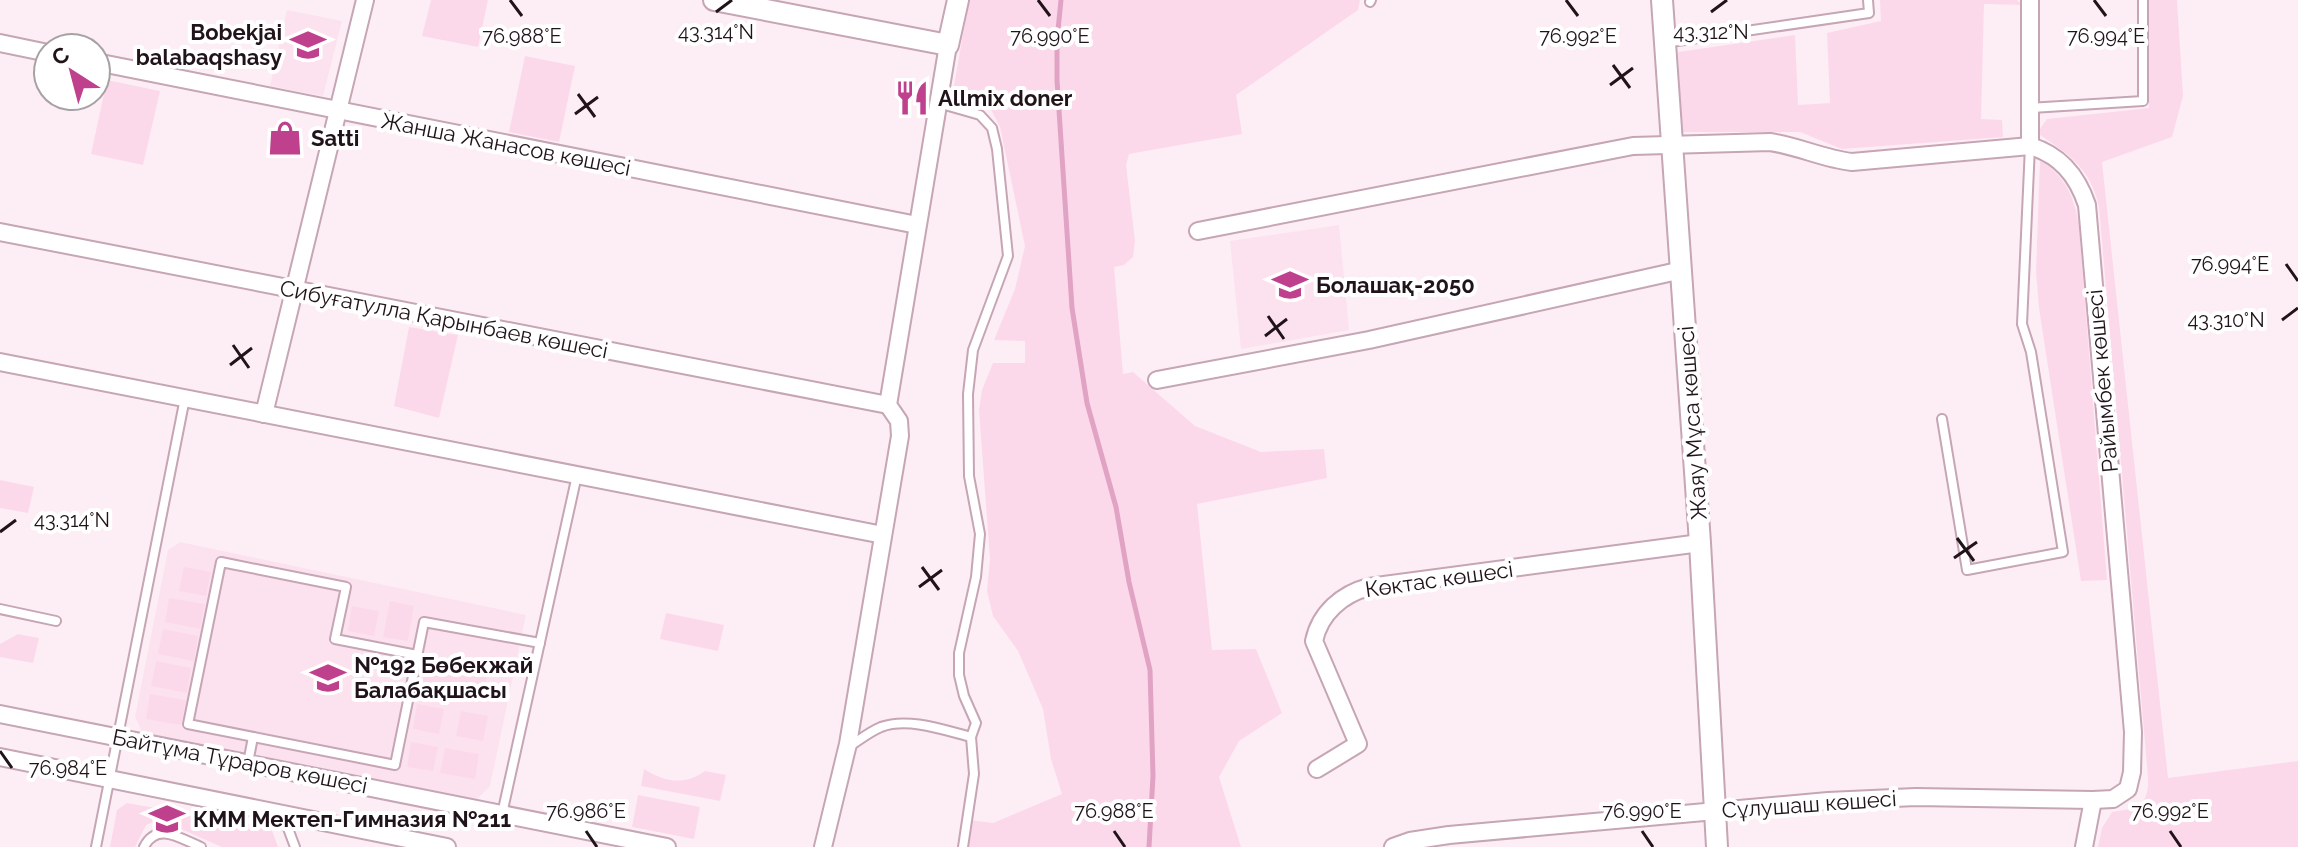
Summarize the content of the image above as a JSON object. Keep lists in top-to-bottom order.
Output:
{
  "streets": {
    "street": [
      "Жанша Жанасов көшесі",
      "Сибуғатулла Қарынбаев көшесі",
      "Райымбек көшесі",
      "Жаяу Мұса көшесі",
      "Көктас көшесі",
      "Байтұма Тұраров көшесі",
      "Сұлушаш көшесі"
    ]
  },
  "crossings": [
    ["Райымбек көшесі", "Сұлушаш көшесі"],
    ["Жаяу Мұса көшесі", "Көктас көшесі"],
    ["Жаяу Мұса көшесі", "Сұлушаш көшесі"]
  ],
  "places": {
    "school or university": [
      "Bobekjai balabaqshasy",
      "Болашақ-2050",
      "№192 Бөбекжай Балабақшасы",
      "КММ Мектеп-Гимназия №211"
    ],
    "restaurant": ["Allmix doner"],
    "shop": ["Satti"]
  },
  "north": "top left",
  "coordinates": [
    "43.314°N",
    "43.312°N",
    "76.988°E",
    "76.990°E",
    "76.992°E",
    "76.994°E",
    "43.310°N",
    "76.984°E",
    "76.986°E"
  ]
}
